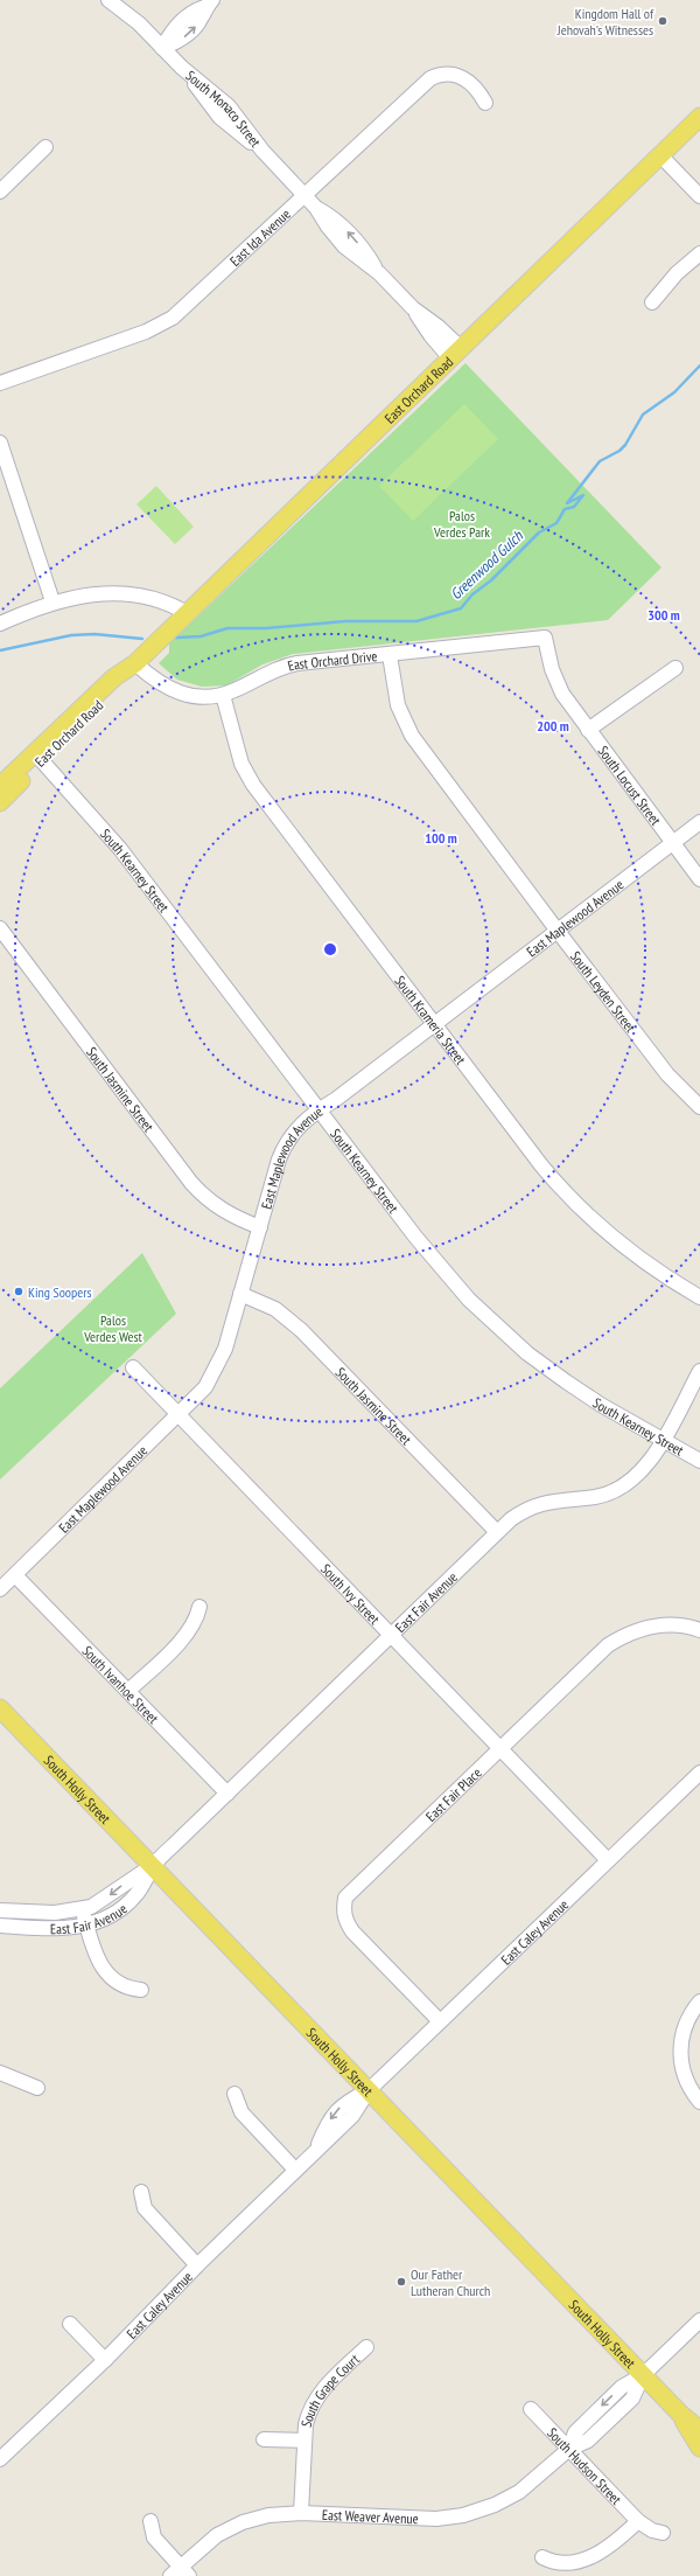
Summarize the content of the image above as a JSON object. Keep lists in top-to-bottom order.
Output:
{
  "streets": {
    "main road": ["East Orchard Road", "South Holly Street"],
    "street": [
      "South Monaco Street",
      "East Ida Avenue",
      "East Orchard Drive",
      "South Locust Street",
      "South Kearney Street",
      "East Maplewood Avenue",
      "South Leyden Street",
      "South Krameria Street",
      "South Jasmine Street",
      "South Ivy Street",
      "East Fair Avenue",
      "South Ivanhoe Street",
      "East Fair Place",
      "East Caley Avenue",
      "South Grape Court",
      "South Hudson Street",
      "East Weaver Avenue"
    ]
  },
  "crossings": [
    ["South Monaco Street", "East Ida Avenue"],
    ["South Monaco Street", "East Orchard Road"],
    ["East Orchard Road", "East Orchard Drive"],
    ["East Orchard Road", "South Kearney Street"],
    ["East Orchard Drive", "South Locust Street"],
    ["East Orchard Drive", "South Leyden Street"],
    ["East Orchard Drive", "South Krameria Street"],
    ["South Locust Street", "East Maplewood Avenue"],
    ["South Kearney Street", "East Maplewood Avenue"],
    ["South Kearney Street", "East Fair Avenue"],
    ["East Maplewood Avenue", "South Leyden Street"],
    ["East Maplewood Avenue", "South Krameria Street"],
    ["East Maplewood Avenue", "South Jasmine Street"],
    ["East Maplewood Avenue", "South Ivy Street"],
    ["East Maplewood Avenue", "South Ivanhoe Street"],
    ["South Jasmine Street", "East Fair Avenue"],
    ["South Ivy Street", "East Fair Avenue"],
    ["South Ivy Street", "East Fair Place"],
    ["South Ivy Street", "East Caley Avenue"],
    ["East Fair Avenue", "South Ivanhoe Street"],
    ["East Fair Avenue", "South Holly Street"],
    ["South Holly Street", "East Caley Avenue"],
    ["South Holly Street", "East Weaver Avenue"],
    ["East Fair Place", "East Caley Avenue"],
    ["South Grape Court", "East Weaver Avenue"],
    ["South Hudson Street", "East Weaver Avenue"]
  ],
  "water": ["Greenwood Gulch"],
  "parks": ["Palos Verdes Park", "Palos Verdes West"],
  "places": ["Kingdom Hall of Jehovah's Witnesses", "King Soopers", "Our Father Lutheran Church"],
  "rings": ["300 m", "200 m", "100 m"]
}
